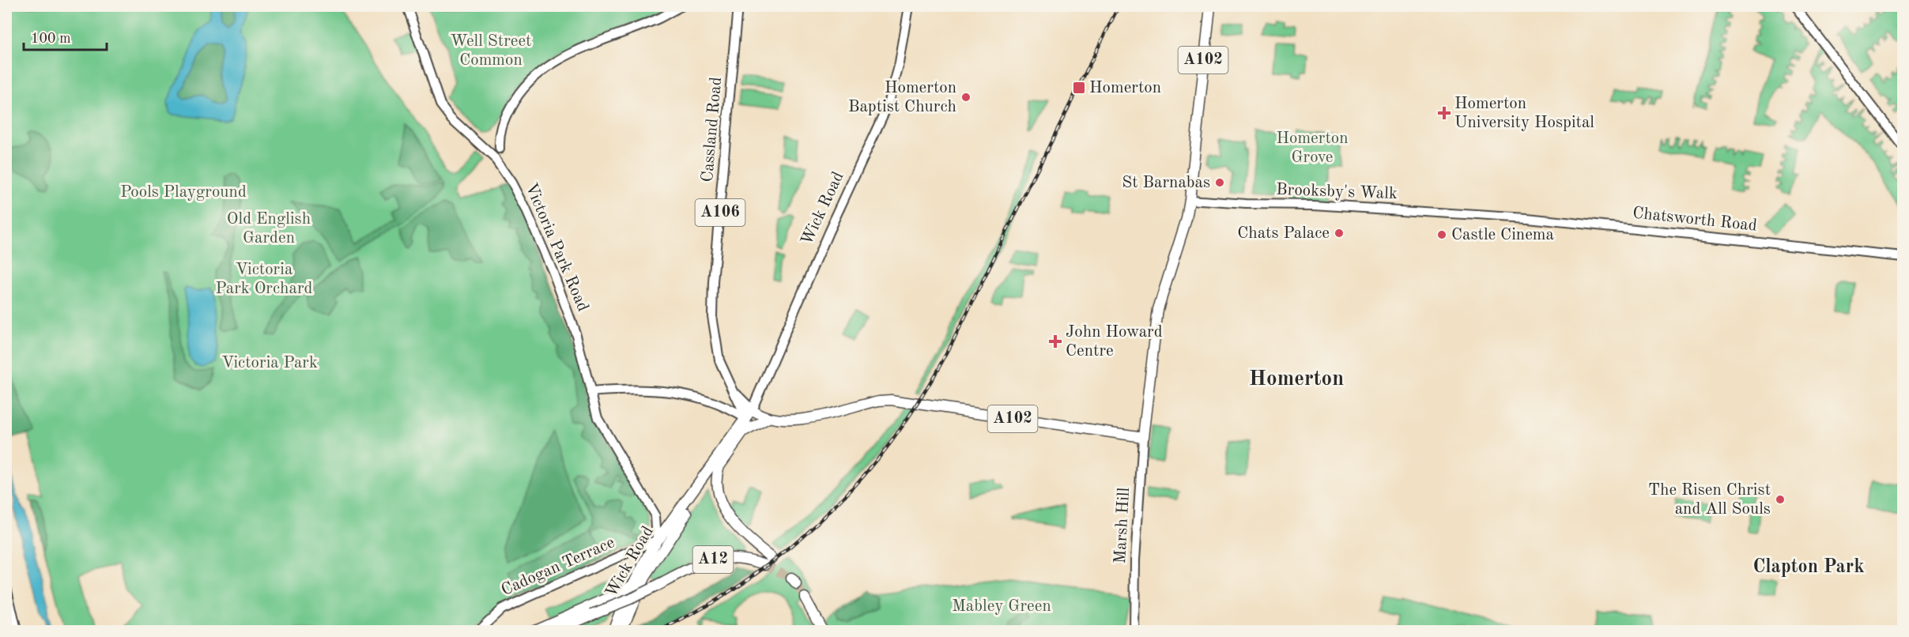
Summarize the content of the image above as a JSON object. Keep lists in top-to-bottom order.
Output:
{
  "streets": {
    "highway": ["A102", "Wick Road", "A12"],
    "main road": [
      "Cassland Road",
      "Brooksby's Walk",
      "A106",
      "Chatsworth Road",
      "Victoria Park Road",
      "Marsh Hill",
      "Cadogan Terrace"
    ]
  },
  "crossings": [
    ["A102", "Cassland Road"],
    ["A102", "Brooksby's Walk"],
    ["A102", "Wick Road"],
    ["A102", "Marsh Hill"],
    ["Cassland Road", "Wick Road"],
    ["Brooksby's Walk", "Chatsworth Road"],
    ["Wick Road", "Victoria Park Road"],
    ["Wick Road", "A12"],
    ["Wick Road", "Cadogan Terrace"],
    ["Victoria Park Road", "Cadogan Terrace"]
  ],
  "districts": ["Homerton", "Clapton Park"],
  "parks": [
    "Well Street Common",
    "Homerton Grove",
    "Pools Playground",
    "Old English Garden",
    "Victoria Park Orchard",
    "Victoria Park",
    "Mabley Green"
  ],
  "places": {
    "transit": ["Homerton"],
    "other": [
      "Homerton Baptist Church",
      "St Barnabas",
      "Chats Palace",
      "Castle Cinema",
      "The Risen Christ and All Souls"
    ],
    "health": ["Homerton University Hospital", "John Howard Centre"]
  },
  "scale_bar": "100 m"
}
